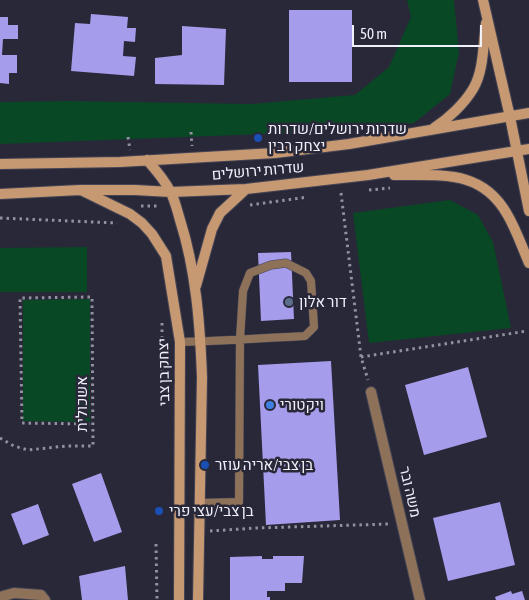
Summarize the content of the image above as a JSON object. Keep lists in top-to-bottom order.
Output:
{
  "streets": {
    "main road": ["שדרות ירושלים", "יצחק בן צבי"],
    "street": ["משה ובר"],
    "path": ["אשכולית"]
  },
  "crossings": [
    ["שדרות ירושלים", "יצחק בן צבי"]
  ],
  "places": [
    "שדרות ירושלים/שדרות יצחק רבין",
    "דור אלון",
    "ויקטורי",
    "בן צבי/אריה עוזר",
    "בן צבי/עצי פרי"
  ],
  "scale_bar": "50 m"
}
